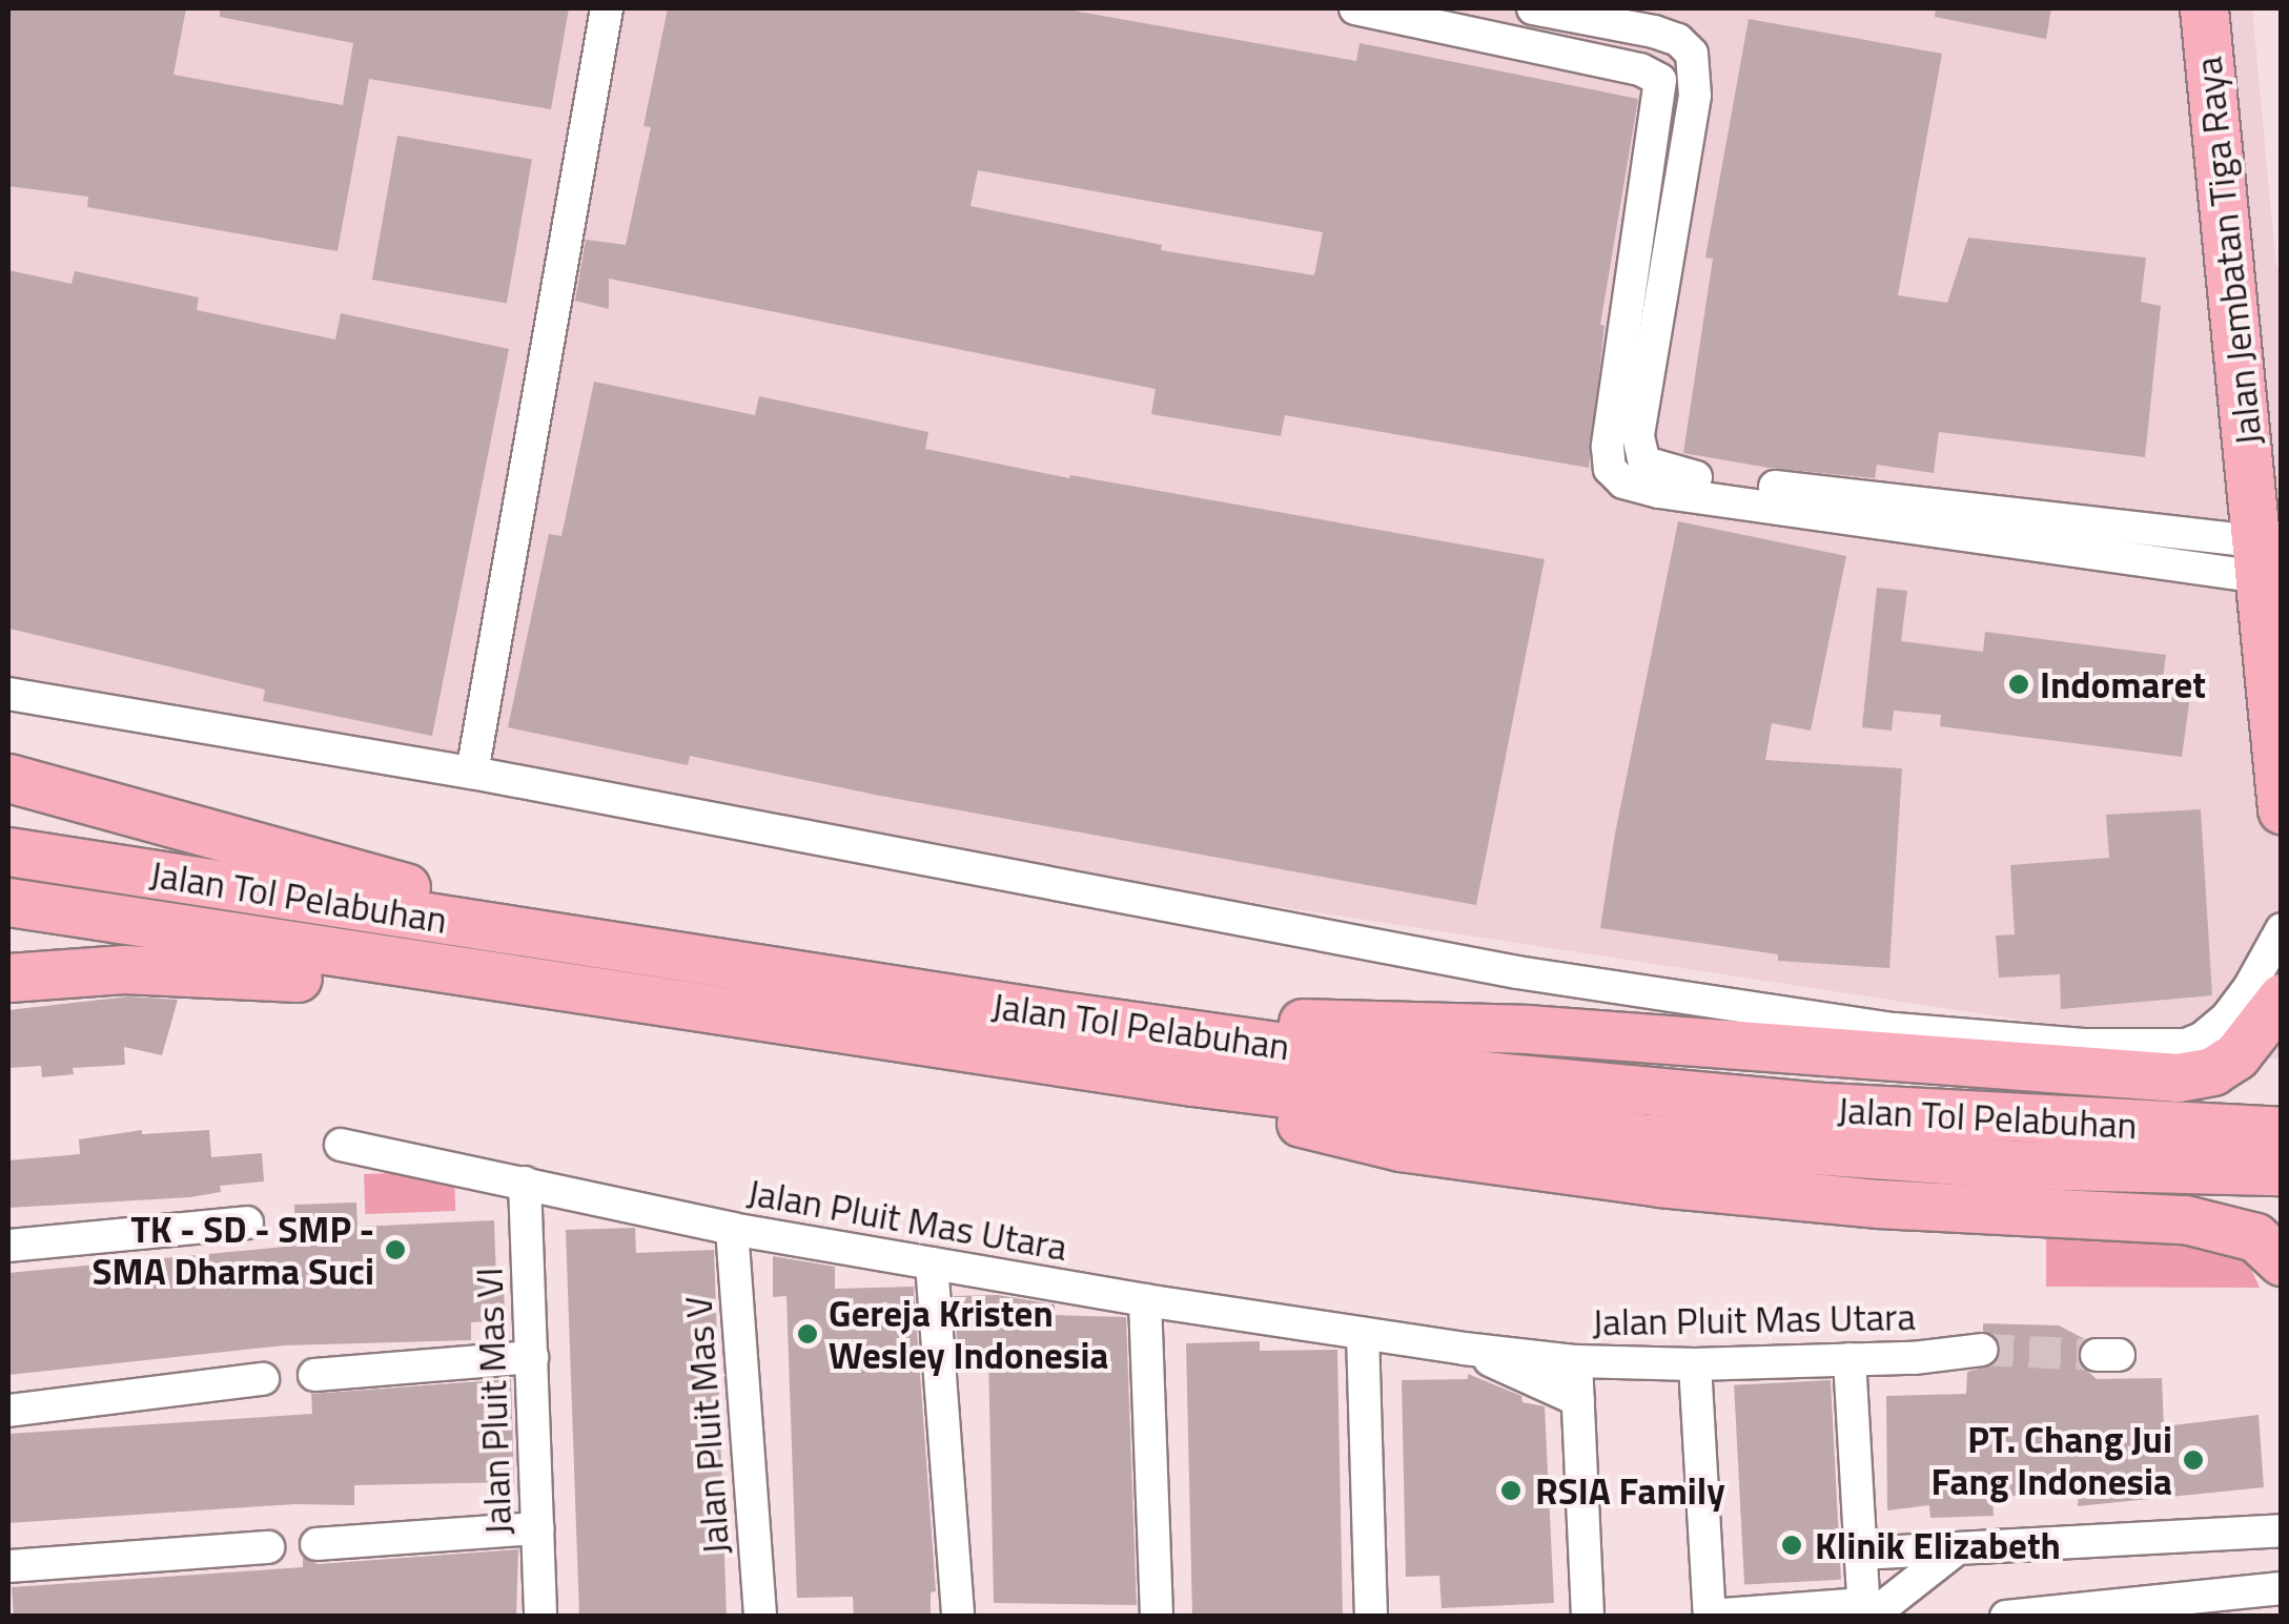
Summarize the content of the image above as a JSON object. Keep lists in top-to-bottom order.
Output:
{
  "streets": {
    "highway": ["Jalan Jembatan Tiga Raya", "Jalan Tol Pelabuhan"],
    "street": ["Jalan Pluit Mas Utara", "Jalan Pluit Mas VI", "Jalan Pluit Mas V"]
  },
  "crossings": [
    ["Jalan Pluit Mas Utara", "Jalan Pluit Mas VI"],
    ["Jalan Pluit Mas Utara", "Jalan Pluit Mas V"]
  ],
  "places": [
    "Indomaret",
    "TK - SD - SMP - SMA Dharma Suci",
    "Gereja Kristen Wesley Indonesia",
    "PT. Chang Jui Fang Indonesia",
    "RSIA Family",
    "Klinik Elizabeth"
  ]
}
